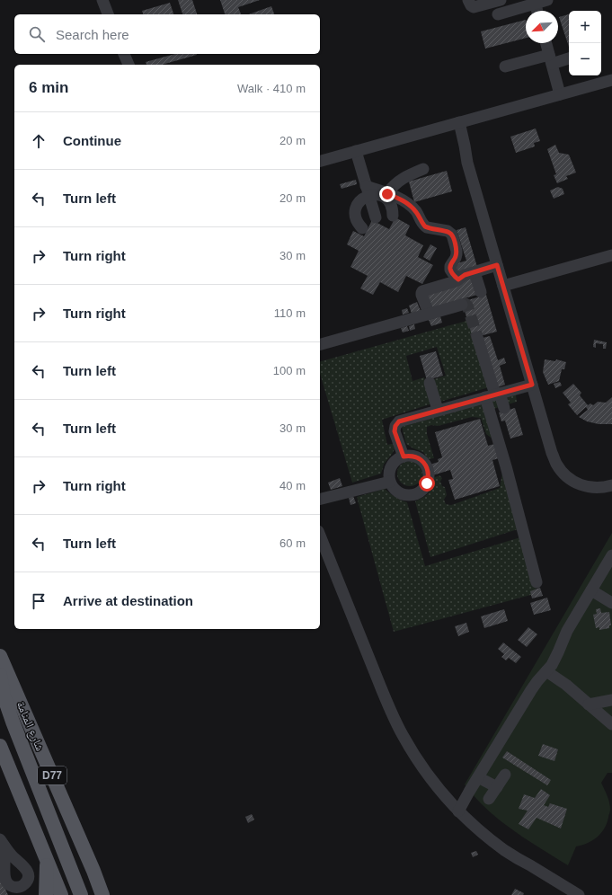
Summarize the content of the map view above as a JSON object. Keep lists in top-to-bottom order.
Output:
{
  "streets": {
    "main road": ["شارع المنامة", "D77"]
  },
  "north": "bottom left",
  "page": {
    "map_buttons": ["+", "−"],
    "search": "Search here",
    "heading": ["6 min", "Walk · 410 m"],
    "list": [
      ["Continue", "20 m"],
      ["Turn left", "20 m"],
      ["Turn right", "30 m"],
      ["Turn right", "110 m"],
      ["Turn left", "100 m"],
      ["Turn left", "30 m"],
      ["Turn right", "40 m"],
      ["Turn left", "60 m"],
      "Arrive at destination"
    ]
  }
}
